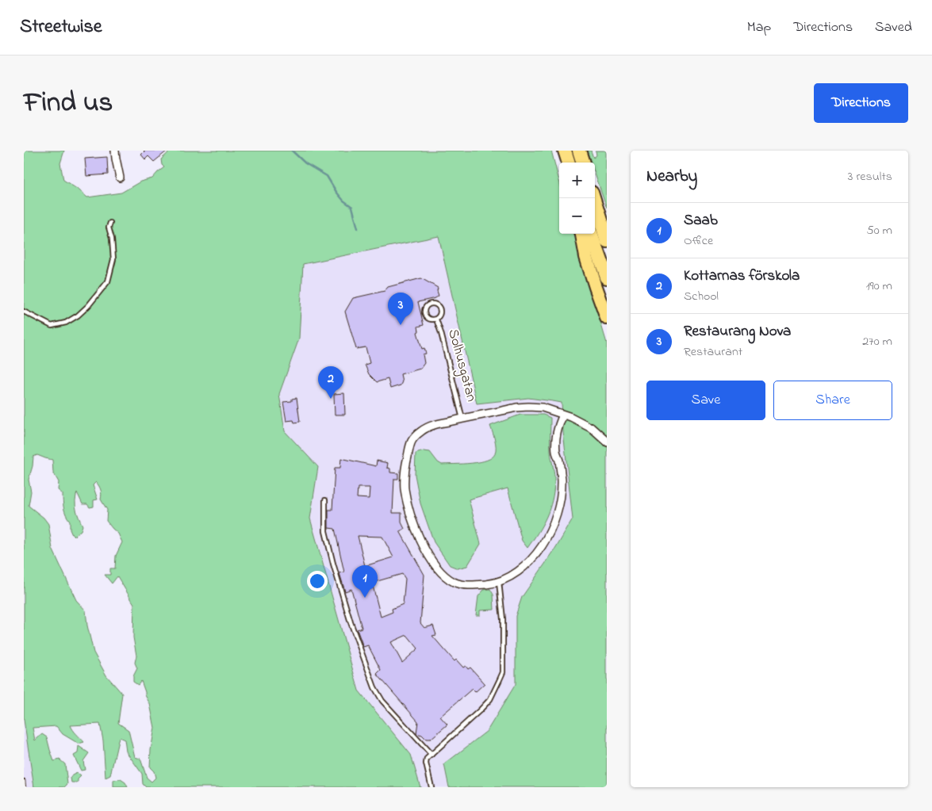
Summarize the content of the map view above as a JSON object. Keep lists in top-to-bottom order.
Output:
{
  "streets": {
    "street": ["Solhusgatan"]
  },
  "page": {
    "header": "Streetwise",
    "nav": ["Map", "Directions", "Saved"],
    "title": "Find us",
    "buttons": [
      "Directions",
      ["Save", "Share"]
    ],
    "heading": ["Nearby", "3 results"],
    "map_buttons": ["+", "−"],
    "list": [
      {
        "mark": "1",
        "name": "Saab",
        "note": "Office",
        "value": "50 m"
      },
      {
        "mark": "2",
        "name": "Kottarnas förskola",
        "note": "School",
        "value": "190 m"
      },
      {
        "mark": "3",
        "name": "Restaurang Nova",
        "note": "Restaurant",
        "value": "270 m"
      }
    ],
    "pins": ["3", "2", "1"]
  }
}
